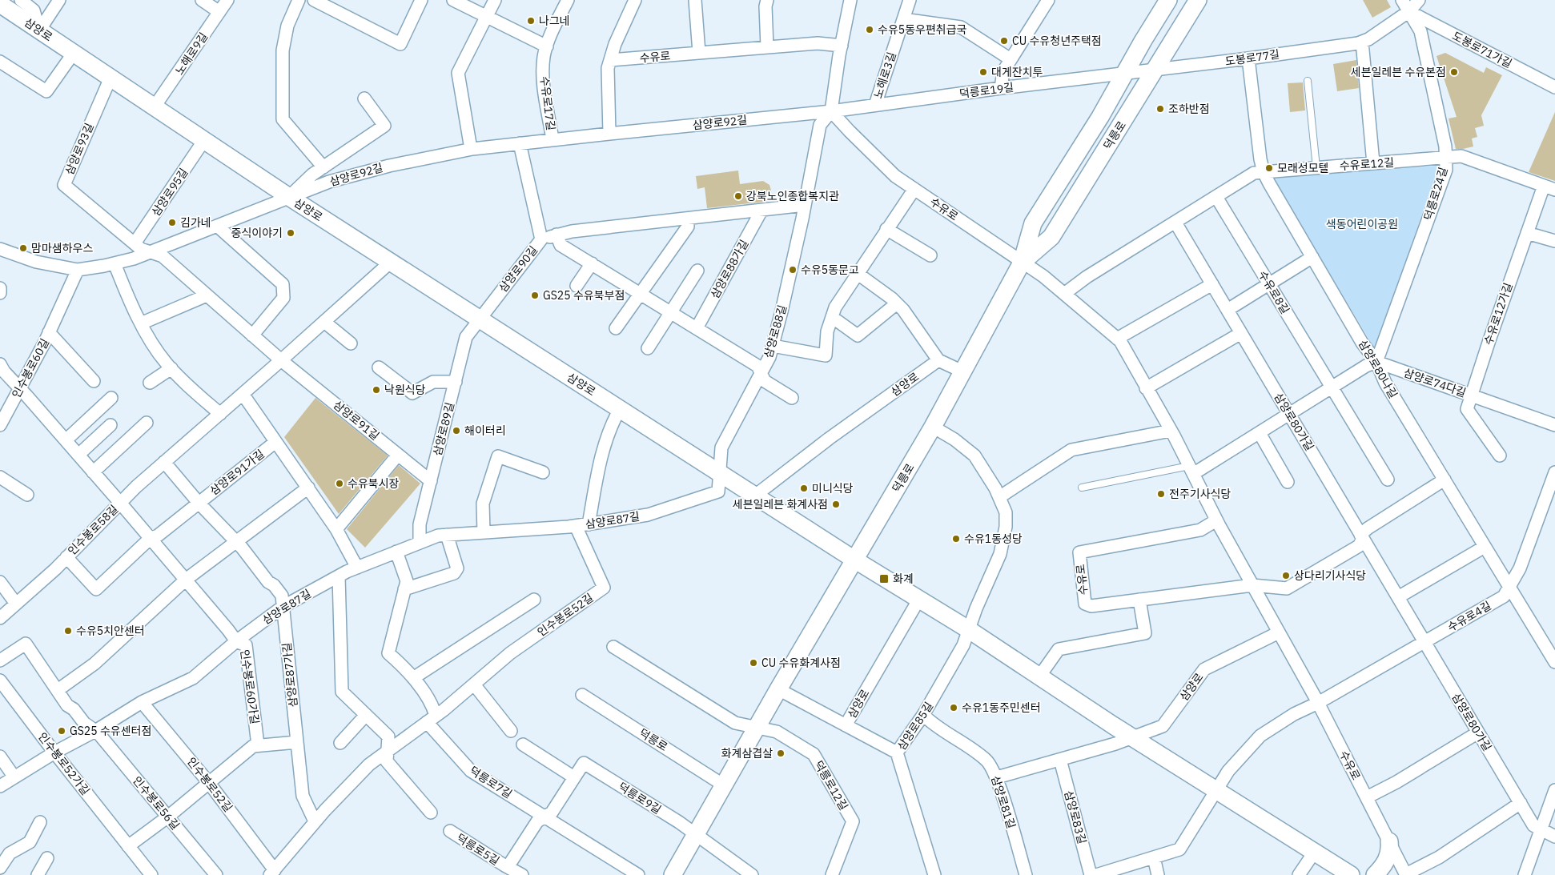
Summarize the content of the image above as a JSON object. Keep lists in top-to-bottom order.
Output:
{
  "streets": {
    "main road": ["삼양로", "덕릉로"],
    "street": [
      "도봉로71가길",
      "노해로9길",
      "수유로",
      "도봉로77길",
      "노해로3길",
      "덕릉로19길",
      "수유로17길",
      "삼양로92길",
      "삼양로93길",
      "수유로12길",
      "삼양로95길",
      "덕릉로24길",
      "삼양로90길",
      "삼양로88가길",
      "수유로8길",
      "수유로12가길",
      "삼양로88길",
      "인수봉로60길",
      "삼양로80나길",
      "삼양로74다길",
      "삼양로91길",
      "삼양로80가길",
      "삼양로89길",
      "삼양로91가길",
      "삼양로87길",
      "인수봉로58길",
      "인수봉로52길",
      "수유로4길",
      "삼양로87가길",
      "인수봉로60가길",
      "삼양로85길",
      "인수봉로52가길",
      "덕릉로7길",
      "덕릉로12길",
      "덕릉로9길",
      "삼양로81길",
      "인수봉로56길",
      "삼양로83길",
      "덕릉로5길"
    ]
  },
  "crossings": [
    ["삼양로", "노해로9길"],
    ["삼양로", "수유로"],
    ["삼양로", "삼양로92길"],
    ["삼양로", "덕릉로"],
    ["삼양로", "삼양로93길"],
    ["삼양로", "삼양로95길"],
    ["삼양로", "삼양로90길"],
    ["삼양로", "삼양로88길"],
    ["삼양로", "삼양로89길"],
    ["삼양로", "삼양로87길"],
    ["삼양로", "삼양로85길"],
    ["삼양로", "삼양로81길"],
    ["삼양로", "삼양로83길"],
    ["도봉로71가길", "도봉로77길"],
    ["도봉로71가길", "덕릉로24길"],
    ["수유로", "덕릉로19길"],
    ["수유로", "삼양로92길"],
    ["수유로", "덕릉로"],
    ["수유로", "수유로12길"],
    ["수유로", "삼양로88길"],
    ["수유로", "삼양로80가길"],
    ["수유로", "수유로4길"],
    ["도봉로77길", "덕릉로19길"],
    ["도봉로77길", "덕릉로"],
    ["도봉로77길", "덕릉로24길"],
    ["도봉로77길", "삼양로80나길"],
    ["노해로3길", "덕릉로19길"],
    ["덕릉로19길", "삼양로92길"],
    ["덕릉로19길", "덕릉로"],
    ["덕릉로19길", "삼양로88길"],
    ["수유로17길", "삼양로92길"],
    ["삼양로92길", "삼양로90길"],
    ["삼양로92길", "삼양로88길"],
    ["덕릉로", "덕릉로12길"],
    ["덕릉로", "덕릉로9길"],
    ["삼양로93길", "삼양로95길"],
    ["삼양로93길", "삼양로91길"],
    ["수유로12길", "덕릉로24길"],
    ["수유로12길", "수유로8길"],
    ["수유로12길", "수유로12가길"],
    ["수유로12길", "삼양로80나길"],
    ["수유로12길", "삼양로80가길"],
    ["덕릉로24길", "삼양로80나길"],
    ["덕릉로24길", "삼양로74다길"],
    ["삼양로90길", "삼양로89길"],
    ["수유로12가길", "삼양로74다길"],
    ["삼양로88길", "삼양로87길"],
    ["인수봉로60길", "인수봉로60가길"],
    ["삼양로80나길", "삼양로74다길"],
    ["삼양로80나길", "수유로4길"],
    ["삼양로91길", "삼양로89길"],
    ["삼양로80가길", "수유로4길"],
    ["삼양로89길", "삼양로87길"],
    ["삼양로91가길", "삼양로87길"],
    ["삼양로87길", "인수봉로52길"],
    ["삼양로87길", "삼양로87가길"],
    ["삼양로87길", "인수봉로60가길"],
    ["인수봉로58길", "인수봉로60가길"],
    ["인수봉로52길", "삼양로87가길"],
    ["인수봉로52길", "덕릉로7길"],
    ["삼양로85길", "삼양로81길"],
    ["덕릉로7길", "덕릉로5길"]
  ],
  "parks": ["색동어린이공원"],
  "places": {
    "other": [
      "나그네",
      "수유5동우편취급국",
      "CU 수유청년주택점",
      "대게잔치투",
      "세븐일레븐 수유본점",
      "조하반점",
      "모래성모텔",
      "강북노인종합복지관",
      "김가네",
      "중식이야기",
      "맘마샘하우스",
      "수유5동문고",
      "GS25 수유북부점",
      "낙원식당",
      "해이터리",
      "수유북시장",
      "미니식당",
      "전주기사식당",
      "세븐일레븐 화계사점",
      "수유1동성당",
      "상다리기사식당",
      "수유5치안센터",
      "CU 수유화계사점",
      "수유1동주민센터",
      "GS25 수유센터점",
      "화계삼겹살"
    ],
    "transit": ["화계"]
  }
}
